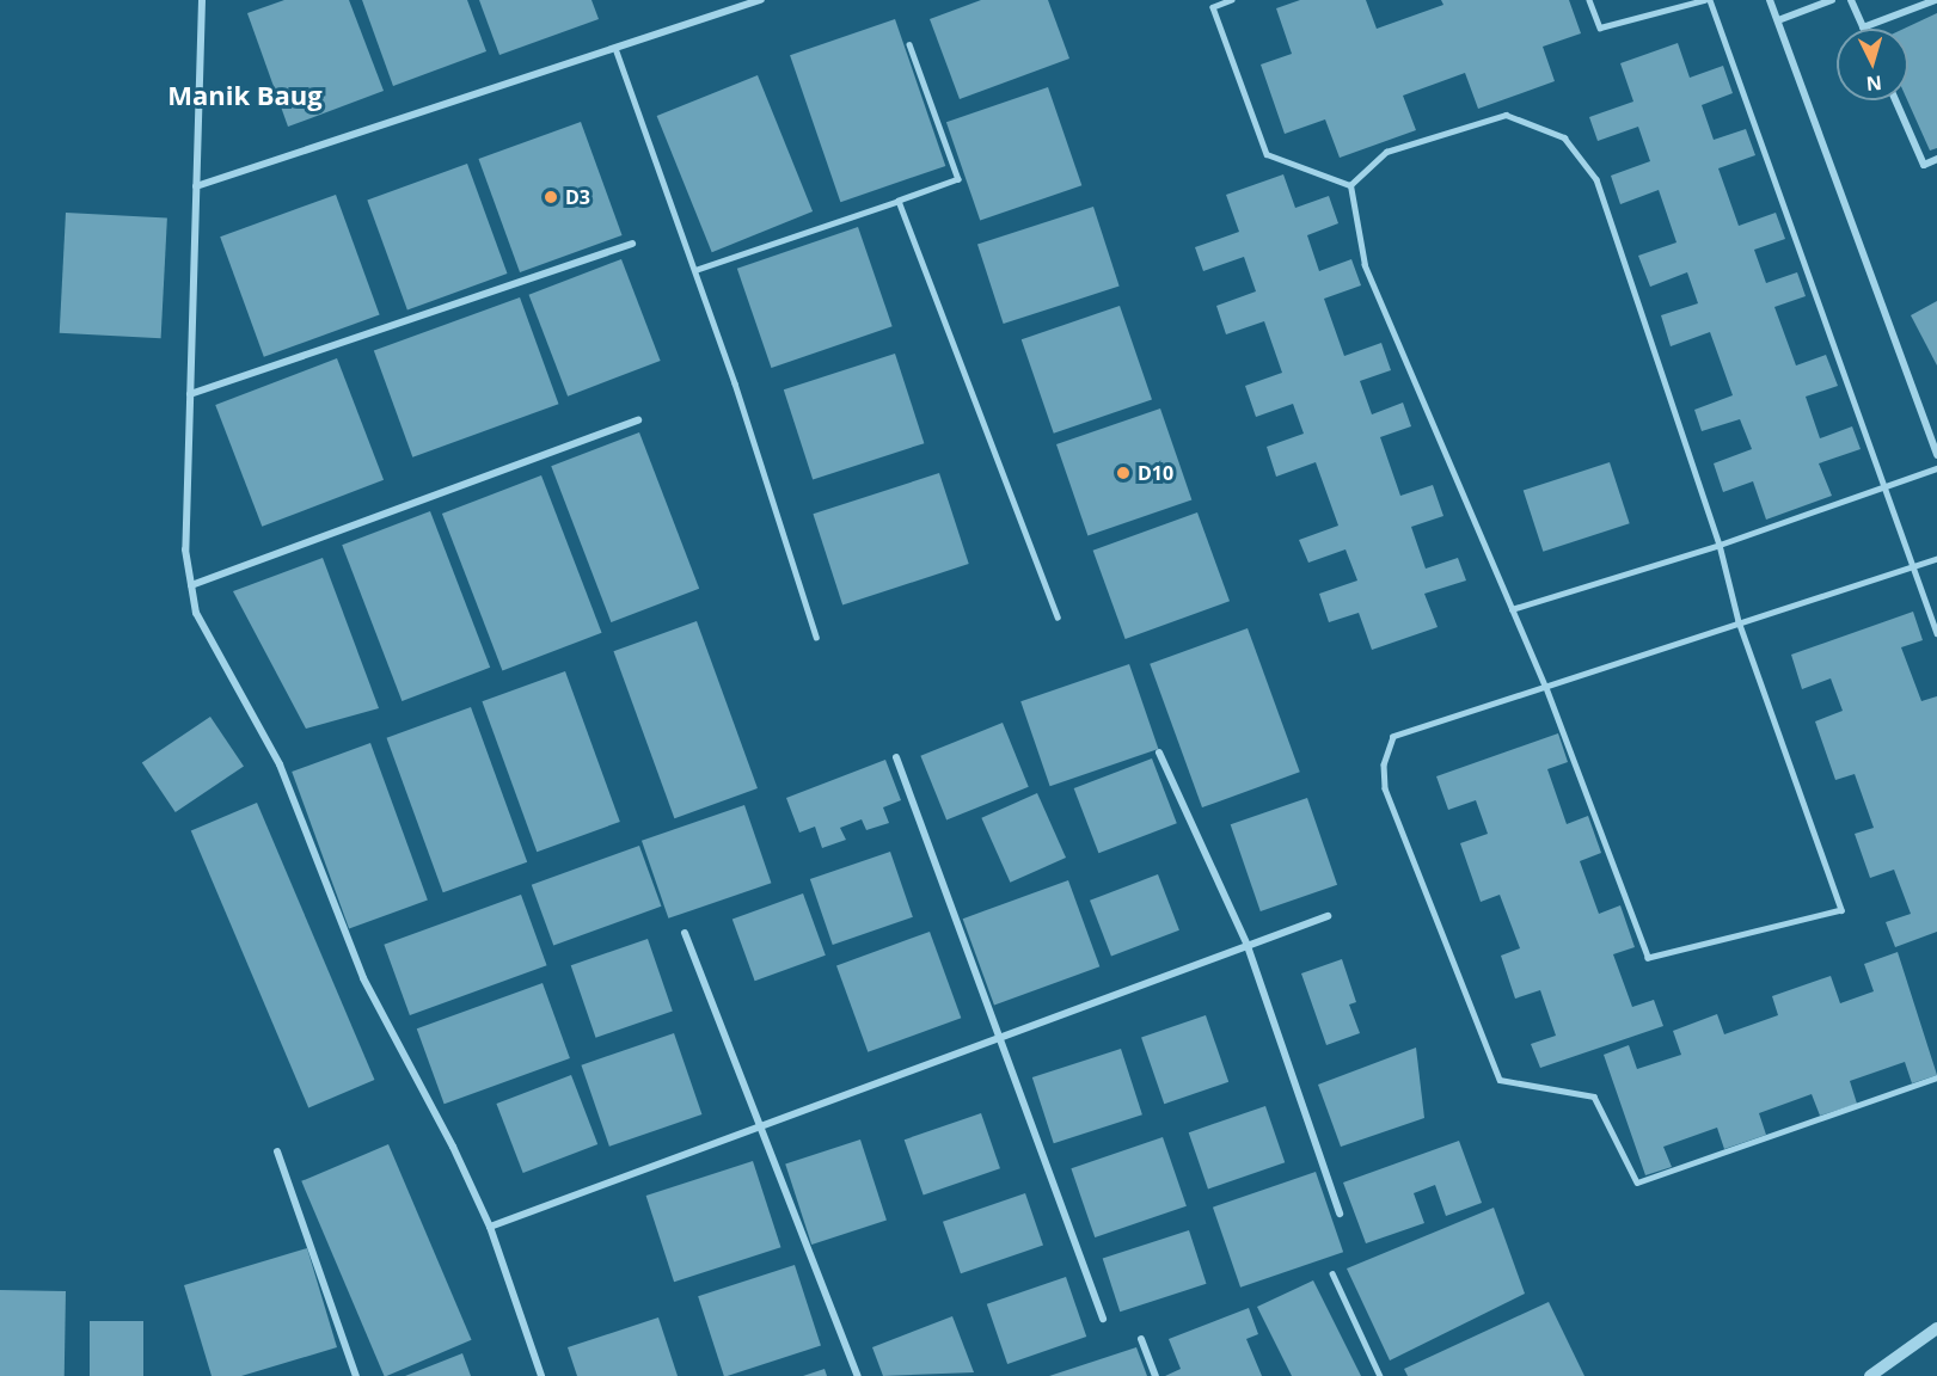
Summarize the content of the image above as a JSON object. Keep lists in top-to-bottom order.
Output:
{
  "districts": ["Manik Baug"],
  "places": ["D3", "D10"],
  "north": "bottom"
}
